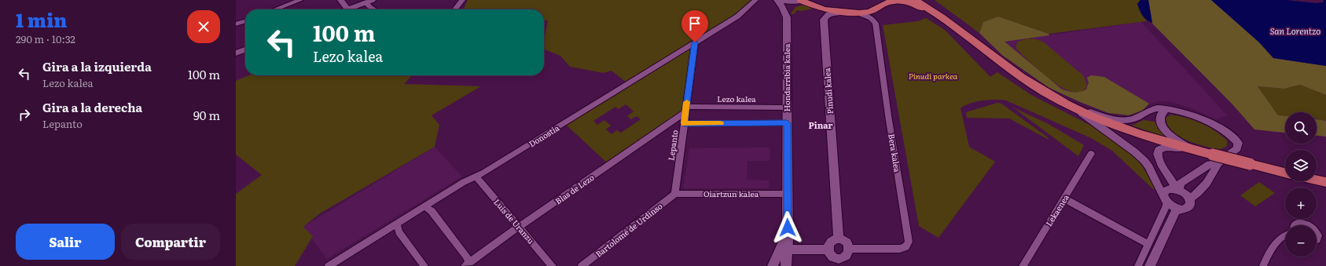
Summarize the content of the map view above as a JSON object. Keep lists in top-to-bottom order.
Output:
{
  "streets": {
    "main road": ["Hondarribia kalea"],
    "street": [
      "Pinudi kalea",
      "Lezo kalea",
      "Donostia",
      "Lepanto",
      "Bera kalea",
      "Blas de Lezo",
      "Oiartzun kalea",
      "Lekaenea",
      "Luis de Uranzu",
      "Bartolomé de Urdinso"
    ]
  },
  "crossings": [
    ["Hondarribia kalea", "Lezo kalea"],
    ["Hondarribia kalea", "Oiartzun kalea"],
    ["Pinudi kalea", "Bera kalea"],
    ["Lezo kalea", "Lepanto"],
    ["Lezo kalea", "Blas de Lezo"],
    ["Donostia", "Lepanto"],
    ["Donostia", "Luis de Uranzu"],
    ["Lepanto", "Blas de Lezo"],
    ["Lepanto", "Oiartzun kalea"],
    ["Lepanto", "Bartolomé de Urdinso"],
    ["Blas de Lezo", "Luis de Uranzu"],
    ["Oiartzun kalea", "Bartolomé de Urdinso"]
  ],
  "districts": ["Pinar"],
  "water": ["San Lorentzo"],
  "parks": ["Pinudi parkea"],
  "page": {
    "heading": ["1 min", "290 m · 10:32"],
    "turn": ["100 m", "Lezo kalea"],
    "list": [
      {
        "name": "Gira a la izquierda",
        "note": "Lezo kalea",
        "value": "100 m"
      },
      {
        "name": "Gira a la derecha",
        "note": "Lepanto",
        "value": "90 m"
      }
    ],
    "map_buttons": ["+", "−"],
    "buttons": ["Salir", "Compartir"]
  }
}
